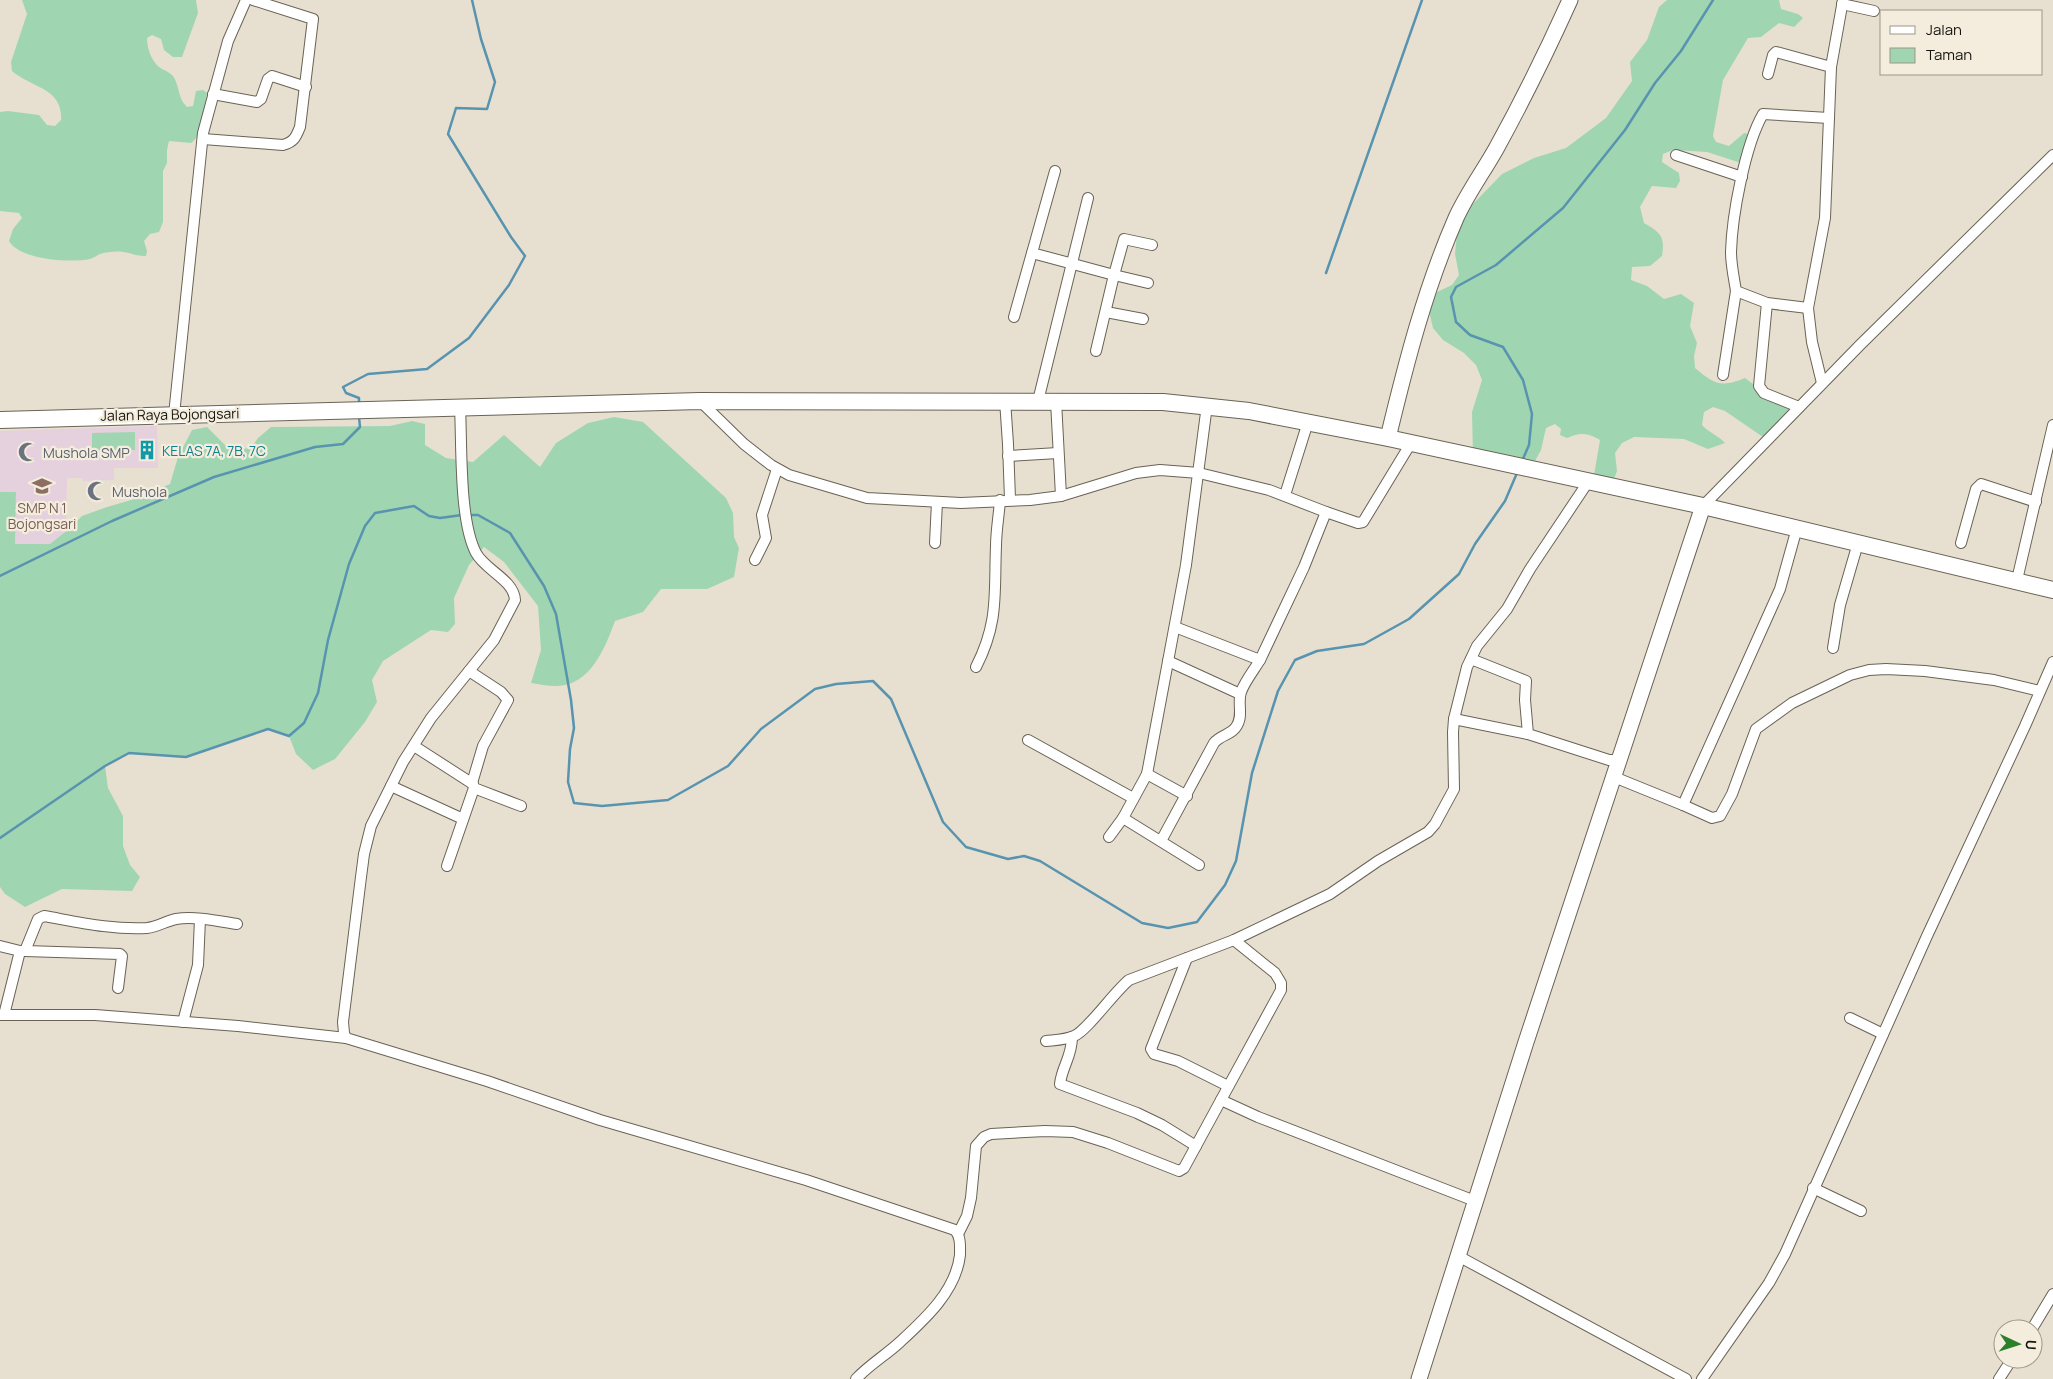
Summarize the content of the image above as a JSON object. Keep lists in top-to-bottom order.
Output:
{
  "streets": {
    "main road": ["Jalan Raya Bojongsari"]
  },
  "places": {
    "building": ["KELAS 7A, 7B, 7C"],
    "mosque": ["Mushola SMP", "Mushola"],
    "school or university": ["SMP N 1 Bojongsari"]
  },
  "legend": ["Jalan", "Taman"],
  "north": "right"
}
